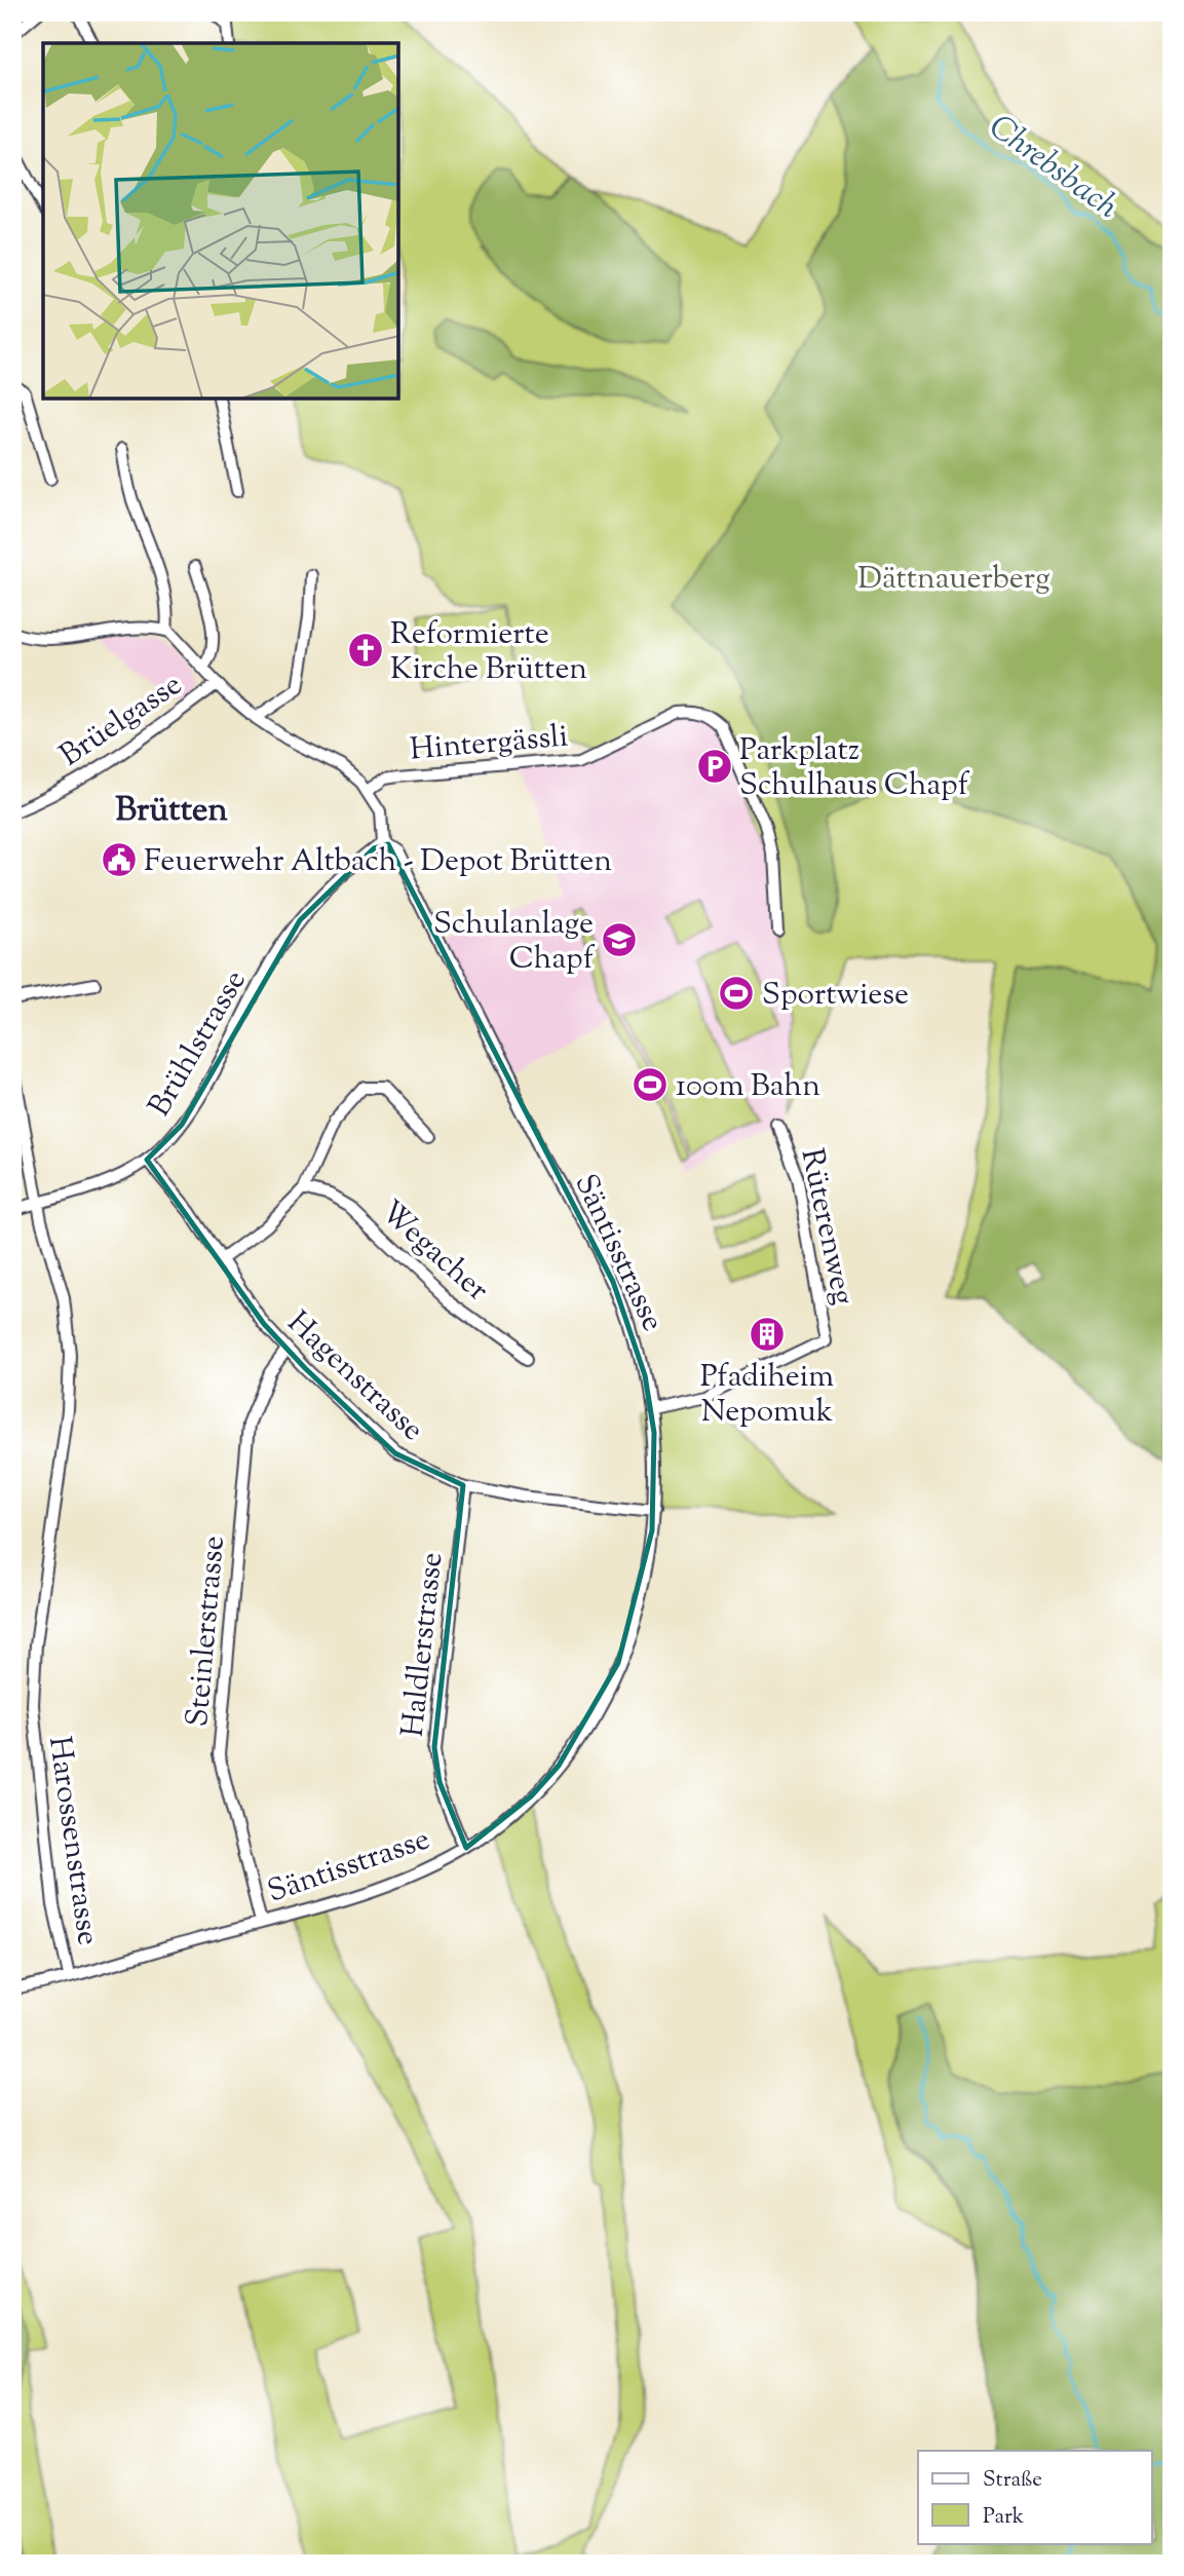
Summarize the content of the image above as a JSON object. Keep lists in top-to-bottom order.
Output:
{
  "streets": {
    "street": [
      "Brüelgasse",
      "Hintergässli",
      "Brühlstrasse",
      "Rüterenweg",
      "Wegacher",
      "Säntisstrasse",
      "Hagenstrasse",
      "Steinlerstrasse",
      "Haldlerstrasse",
      "Harossenstrasse"
    ]
  },
  "crossings": [
    ["Hintergässli", "Säntisstrasse"],
    ["Brühlstrasse", "Säntisstrasse"],
    ["Brühlstrasse", "Hagenstrasse"],
    ["Brühlstrasse", "Harossenstrasse"],
    ["Rüterenweg", "Säntisstrasse"],
    ["Säntisstrasse", "Hagenstrasse"],
    ["Säntisstrasse", "Steinlerstrasse"],
    ["Säntisstrasse", "Haldlerstrasse"],
    ["Säntisstrasse", "Harossenstrasse"],
    ["Hagenstrasse", "Steinlerstrasse"],
    ["Hagenstrasse", "Haldlerstrasse"]
  ],
  "districts": ["Brütten"],
  "water": ["Chrebsbach"],
  "parks": ["Dättnauerberg"],
  "places": {
    "church": ["Reformierte Kirche Brütten"],
    "parking": ["Parkplatz Schulhaus Chapf"],
    "public building": ["Feuerwehr Altbach - Depot Brütten"],
    "school or university": ["Schulanlage Chapf"],
    "sports": ["Sportwiese", "100m Bahn"],
    "building": ["Pfadiheim Nepomuk"]
  },
  "legend": ["Straße", "Park"]
}
